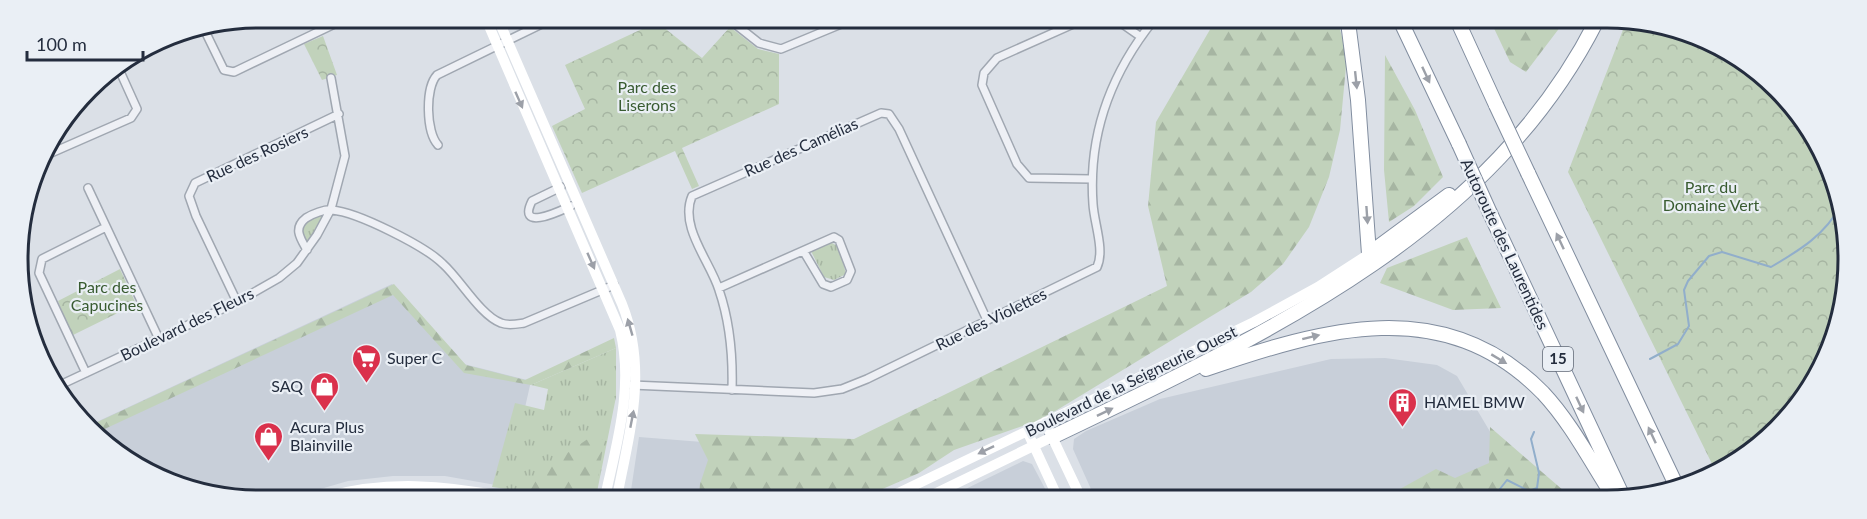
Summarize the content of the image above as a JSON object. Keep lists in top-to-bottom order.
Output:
{
  "streets": {
    "highway": ["Autoroute des Laurentides", "15"],
    "main road": ["Boulevard de la Seigneurie Ouest"],
    "street": [
      "Rue des Camélias",
      "Rue des Rosiers",
      "Rue des Violettes",
      "Boulevard des Fleurs"
    ]
  },
  "crossings": [
    ["Rue des Camélias", "Rue des Violettes"],
    ["Rue des Rosiers", "Boulevard des Fleurs"]
  ],
  "parks": ["Parc des Liserons", "Parc du Domaine Vert", "Parc des Capucines"],
  "places": {
    "supermarket": ["Super C"],
    "shop": ["SAQ", "Acura Plus Blainville"],
    "building": ["HAMEL BMW"]
  },
  "scale_bar": "100 m"
}
